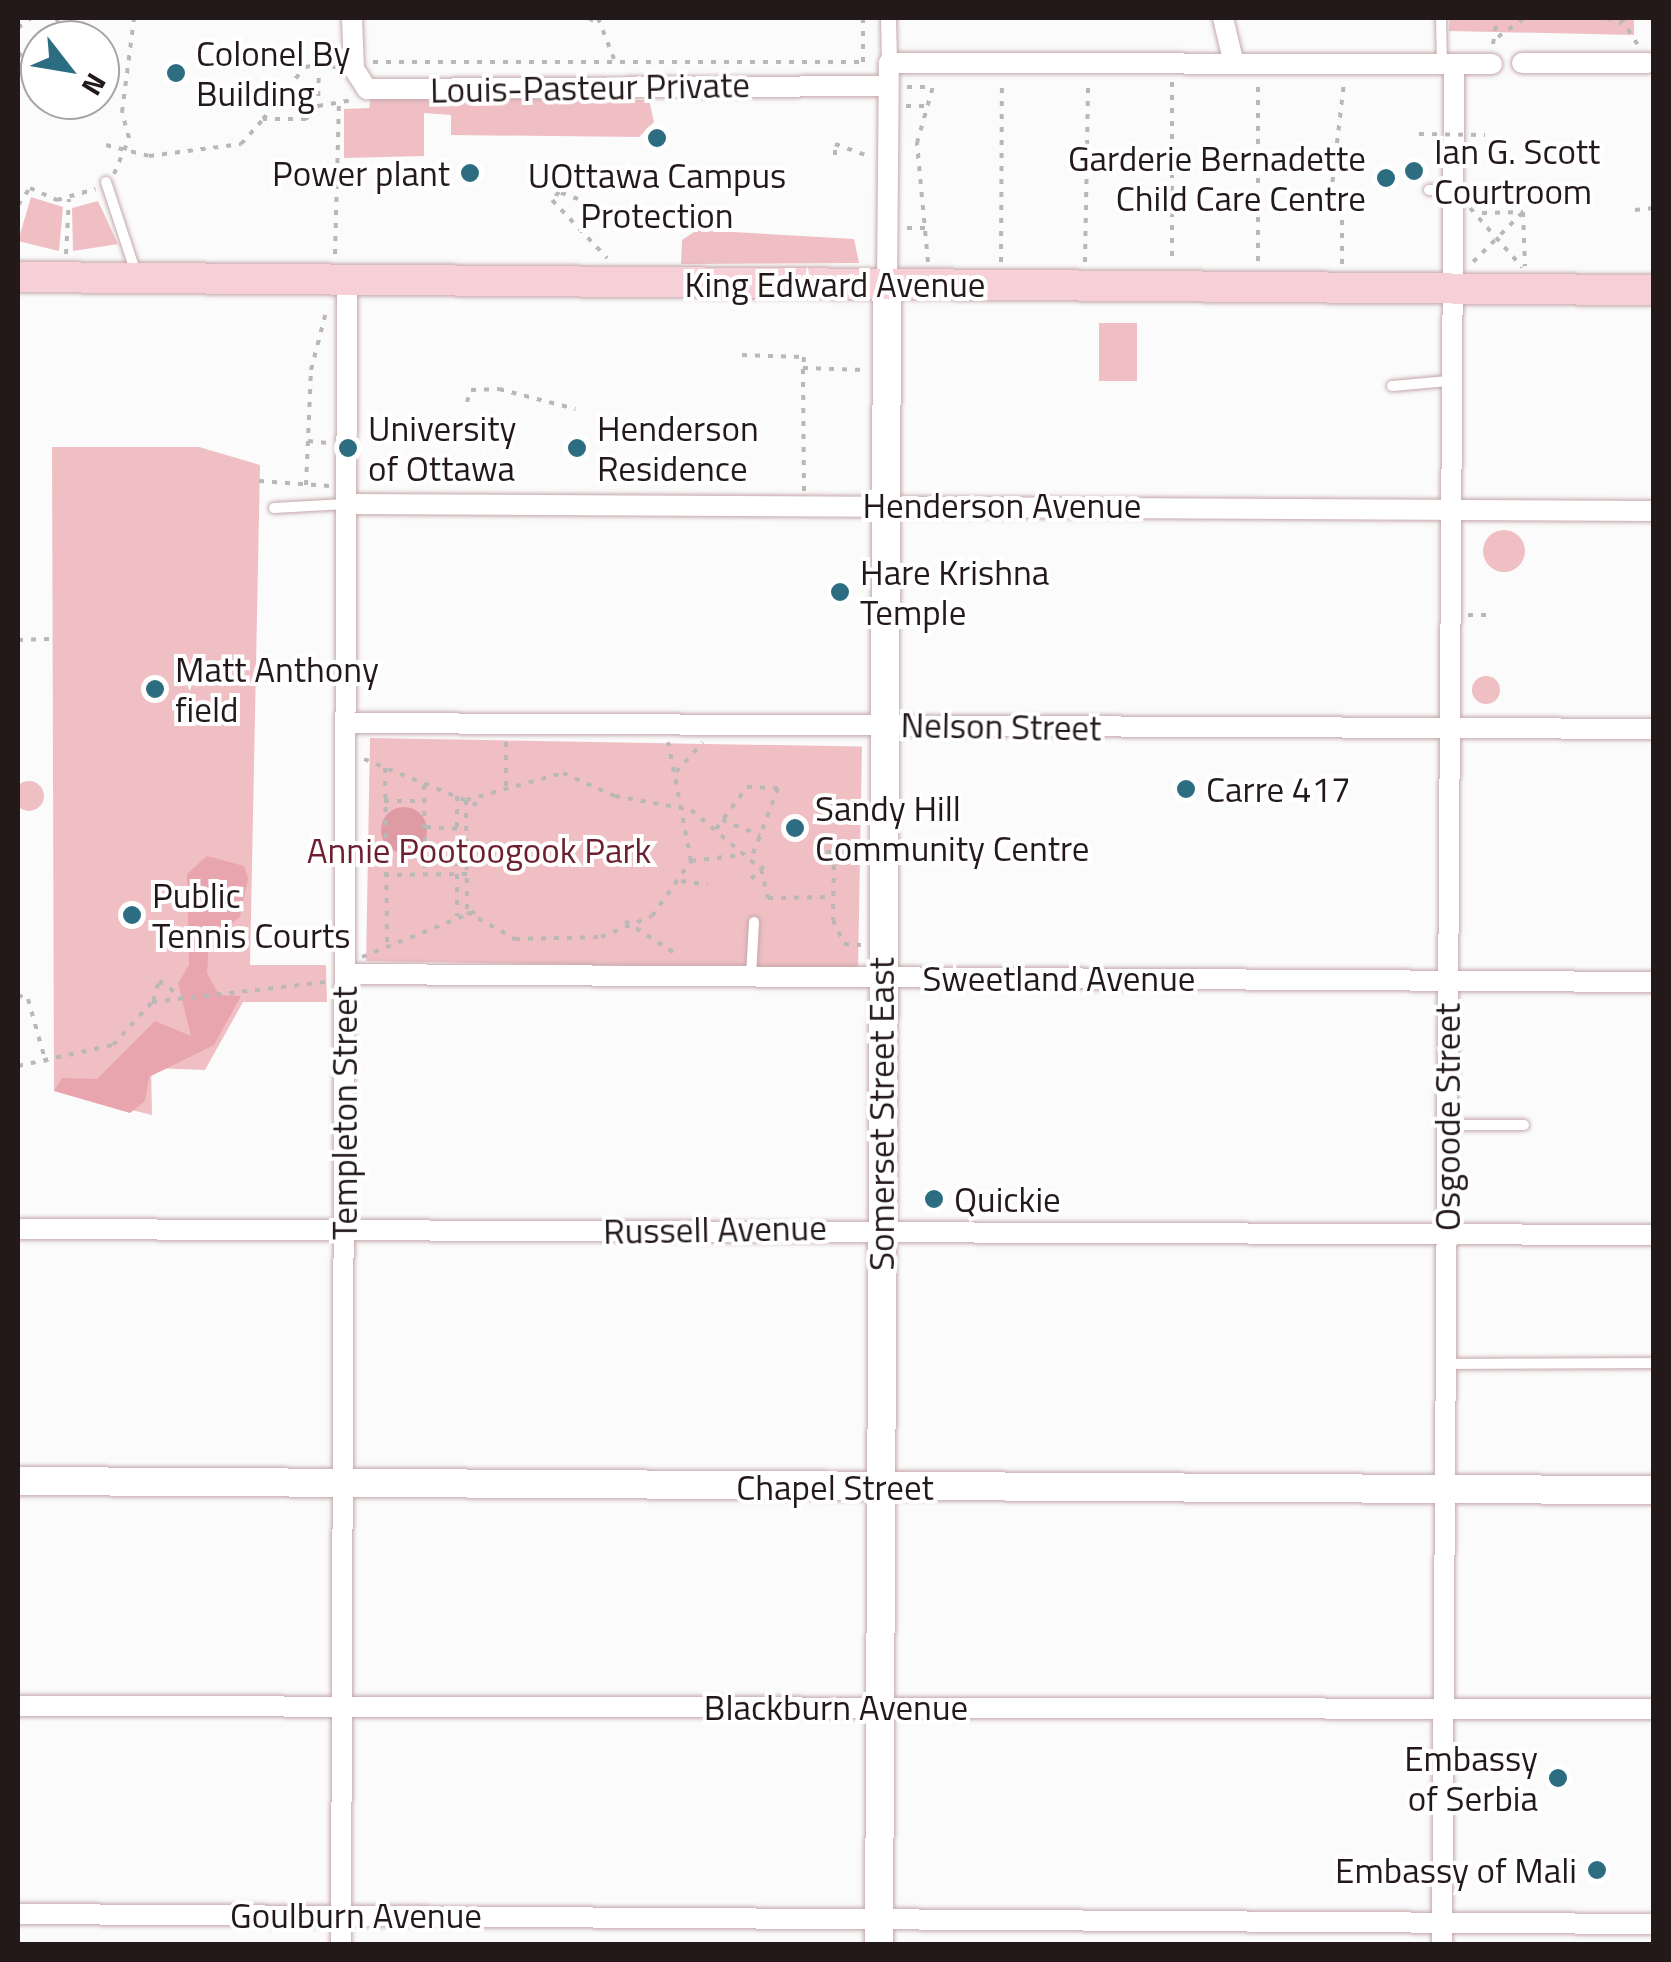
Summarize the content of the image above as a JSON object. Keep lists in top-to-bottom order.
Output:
{
  "streets": {
    "main road": ["King Edward Avenue"],
    "street": [
      "Louis-Pasteur Private",
      "Henderson Avenue",
      "Nelson Street",
      "Sweetland Avenue",
      "Templeton Street",
      "Somerset Street East",
      "Osgoode Street",
      "Russell Avenue",
      "Chapel Street",
      "Blackburn Avenue",
      "Goulburn Avenue"
    ]
  },
  "crossings": [
    ["King Edward Avenue", "Templeton Street"],
    ["King Edward Avenue", "Somerset Street East"],
    ["King Edward Avenue", "Osgoode Street"],
    ["Henderson Avenue", "Templeton Street"],
    ["Henderson Avenue", "Somerset Street East"],
    ["Henderson Avenue", "Osgoode Street"],
    ["Nelson Street", "Templeton Street"],
    ["Nelson Street", "Somerset Street East"],
    ["Nelson Street", "Osgoode Street"],
    ["Sweetland Avenue", "Templeton Street"],
    ["Sweetland Avenue", "Somerset Street East"],
    ["Sweetland Avenue", "Osgoode Street"],
    ["Templeton Street", "Russell Avenue"],
    ["Templeton Street", "Chapel Street"],
    ["Templeton Street", "Blackburn Avenue"],
    ["Templeton Street", "Goulburn Avenue"],
    ["Somerset Street East", "Russell Avenue"],
    ["Somerset Street East", "Chapel Street"],
    ["Somerset Street East", "Blackburn Avenue"],
    ["Somerset Street East", "Goulburn Avenue"],
    ["Osgoode Street", "Russell Avenue"],
    ["Osgoode Street", "Chapel Street"],
    ["Osgoode Street", "Blackburn Avenue"],
    ["Osgoode Street", "Goulburn Avenue"]
  ],
  "parks": ["Annie Pootoogook Park"],
  "places": [
    "Colonel By Building",
    "UOttawa Campus Protection",
    "Ian G. Scott Courtroom",
    "Power plant",
    "Garderie Bernadette Child Care Centre",
    "University of Ottawa",
    "Henderson Residence",
    "Hare Krishna Temple",
    "Matt Anthony field",
    "Carre 417",
    "Sandy Hill Community Centre",
    "Public Tennis Courts",
    "Quickie",
    "Embassy of Serbia",
    "Embassy of Mali"
  ],
  "north": "bottom right"
}
